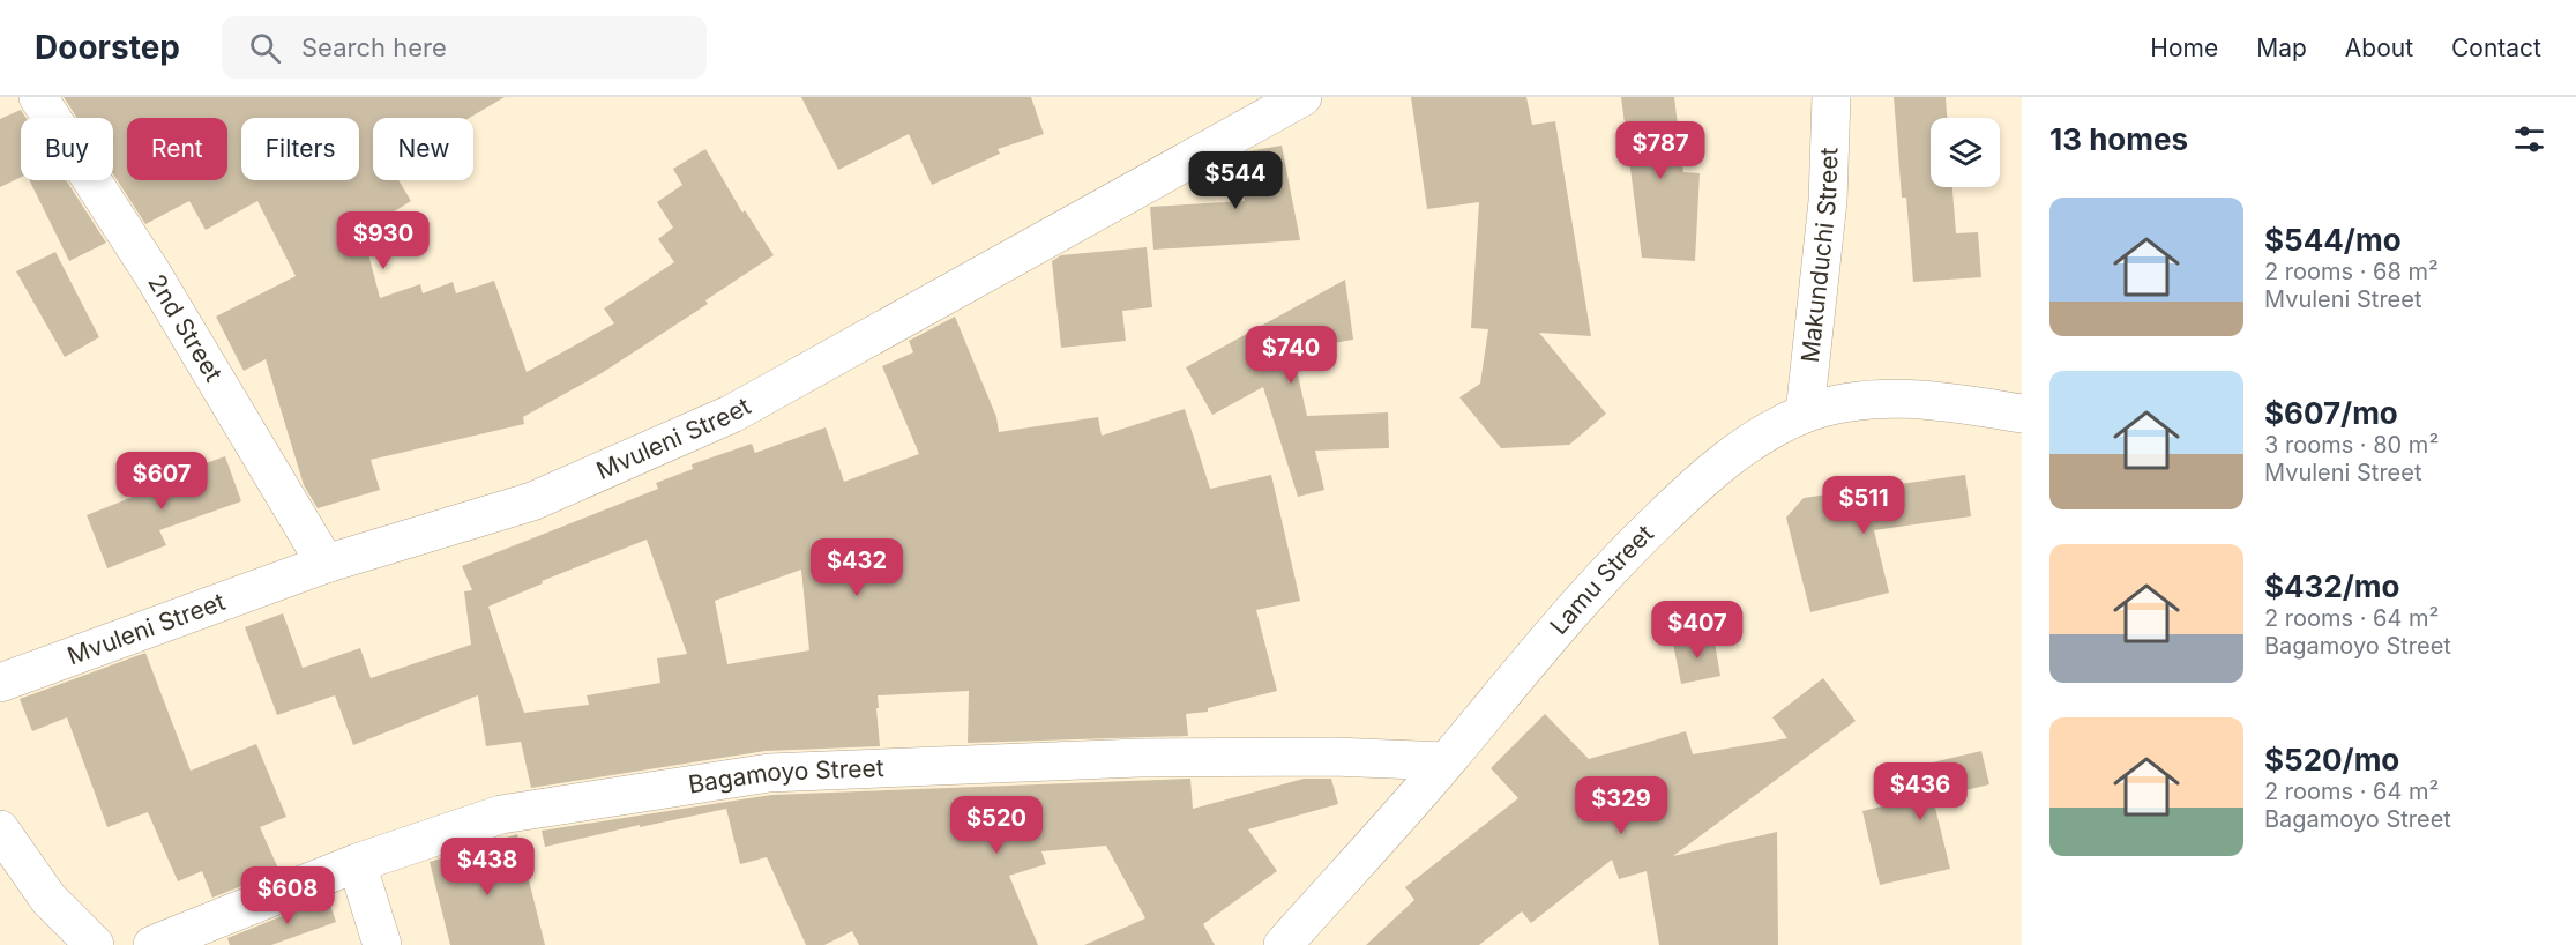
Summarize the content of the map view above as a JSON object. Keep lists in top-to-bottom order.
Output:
{
  "streets": {
    "street": [
      "Makunduchi Street",
      "2nd Street",
      "Mvuleni Street",
      "Lamu Street",
      "Bagamoyo Street"
    ]
  },
  "crossings": [
    ["Makunduchi Street", "Lamu Street"],
    ["2nd Street", "Mvuleni Street"],
    ["Lamu Street", "Bagamoyo Street"]
  ],
  "page": {
    "header": "Doorstep",
    "search": "Search here",
    "nav": [
      "Home",
      "Map",
      "About",
      "Contact"
    ],
    "heading": "13 homes",
    "chip": [
      "Buy",
      "Rent",
      "Filters",
      "New"
    ],
    "price": [
      "$787",
      "$544",
      "$930",
      "$740",
      "$607",
      "$511",
      "$432",
      "$407",
      "$436",
      "$329",
      "$520",
      "$438",
      "$608"
    ],
    "list": [
      {
        "name": "$544/mo",
        "note": "2 rooms · 68 m² · Mvuleni Street"
      },
      {
        "name": "$607/mo",
        "note": "3 rooms · 80 m² · Mvuleni Street"
      },
      {
        "name": "$432/mo",
        "note": "2 rooms · 64 m² · Bagamoyo Street"
      },
      {
        "name": "$520/mo",
        "note": "2 rooms · 64 m² · Bagamoyo Street"
      }
    ]
  }
}
